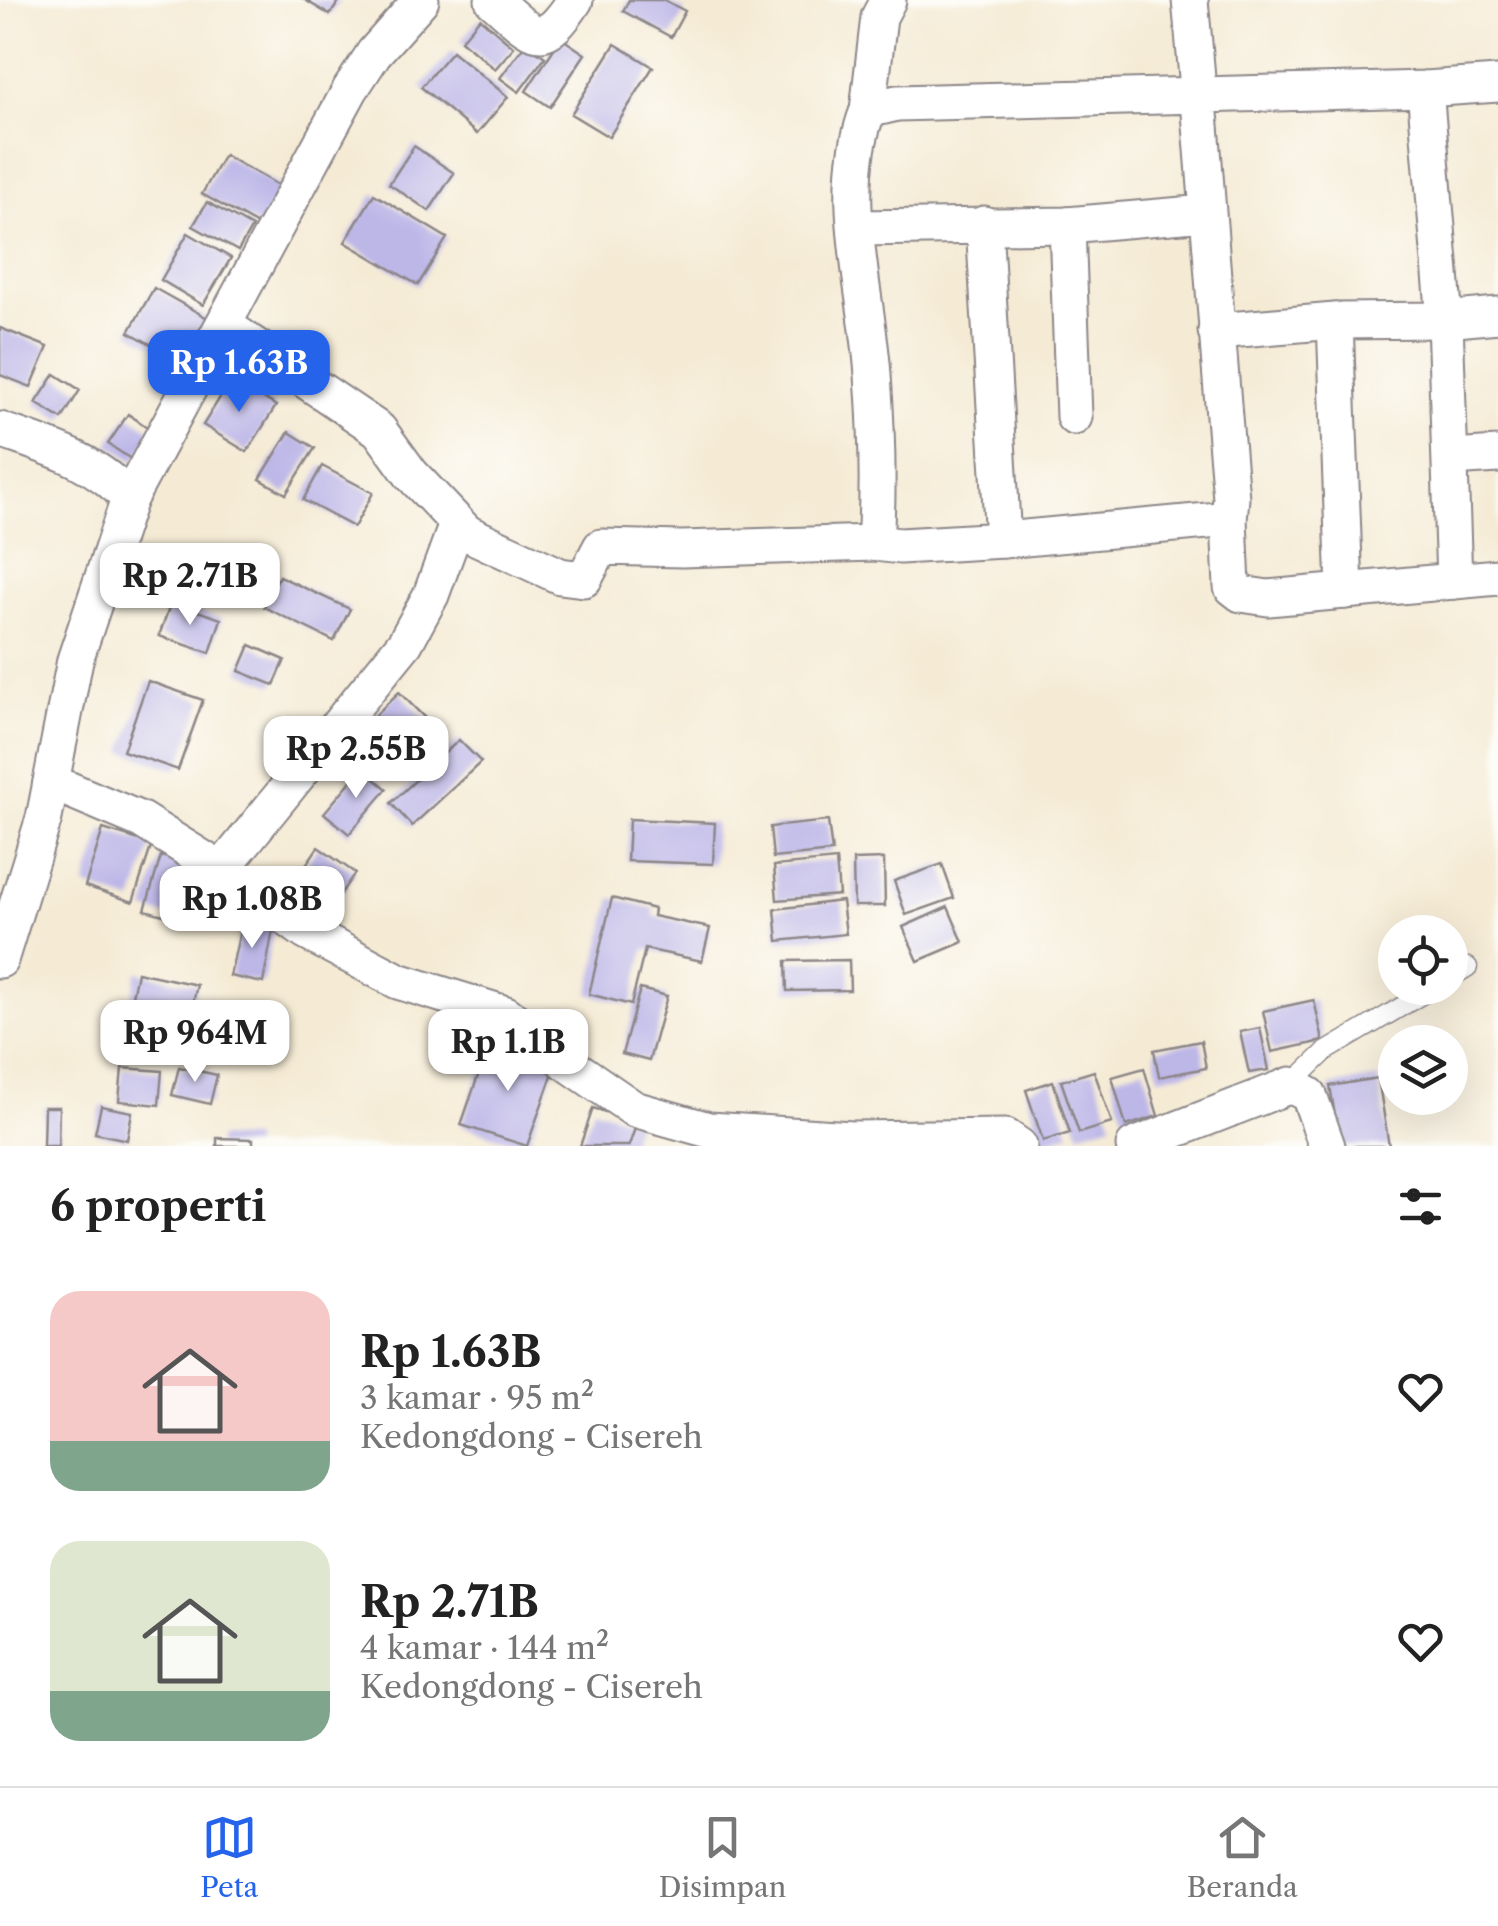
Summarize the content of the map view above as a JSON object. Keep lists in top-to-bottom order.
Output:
{
  "page": {
    "price": [
      "Rp 1.63B",
      "Rp 2.71B",
      "Rp 2.55B",
      "Rp 1.08B",
      "Rp 964M",
      "Rp 1.1B"
    ],
    "heading": "6 properti",
    "list": [
      {
        "name": "Rp 1.63B",
        "note": "3 kamar · 95 m² · Kedongdong - Cisereh"
      },
      {
        "name": "Rp 2.71B",
        "note": "4 kamar · 144 m² · Kedongdong - Cisereh"
      }
    ],
    "tabs": ["Peta", "Disimpan", "Beranda"]
  }
}
